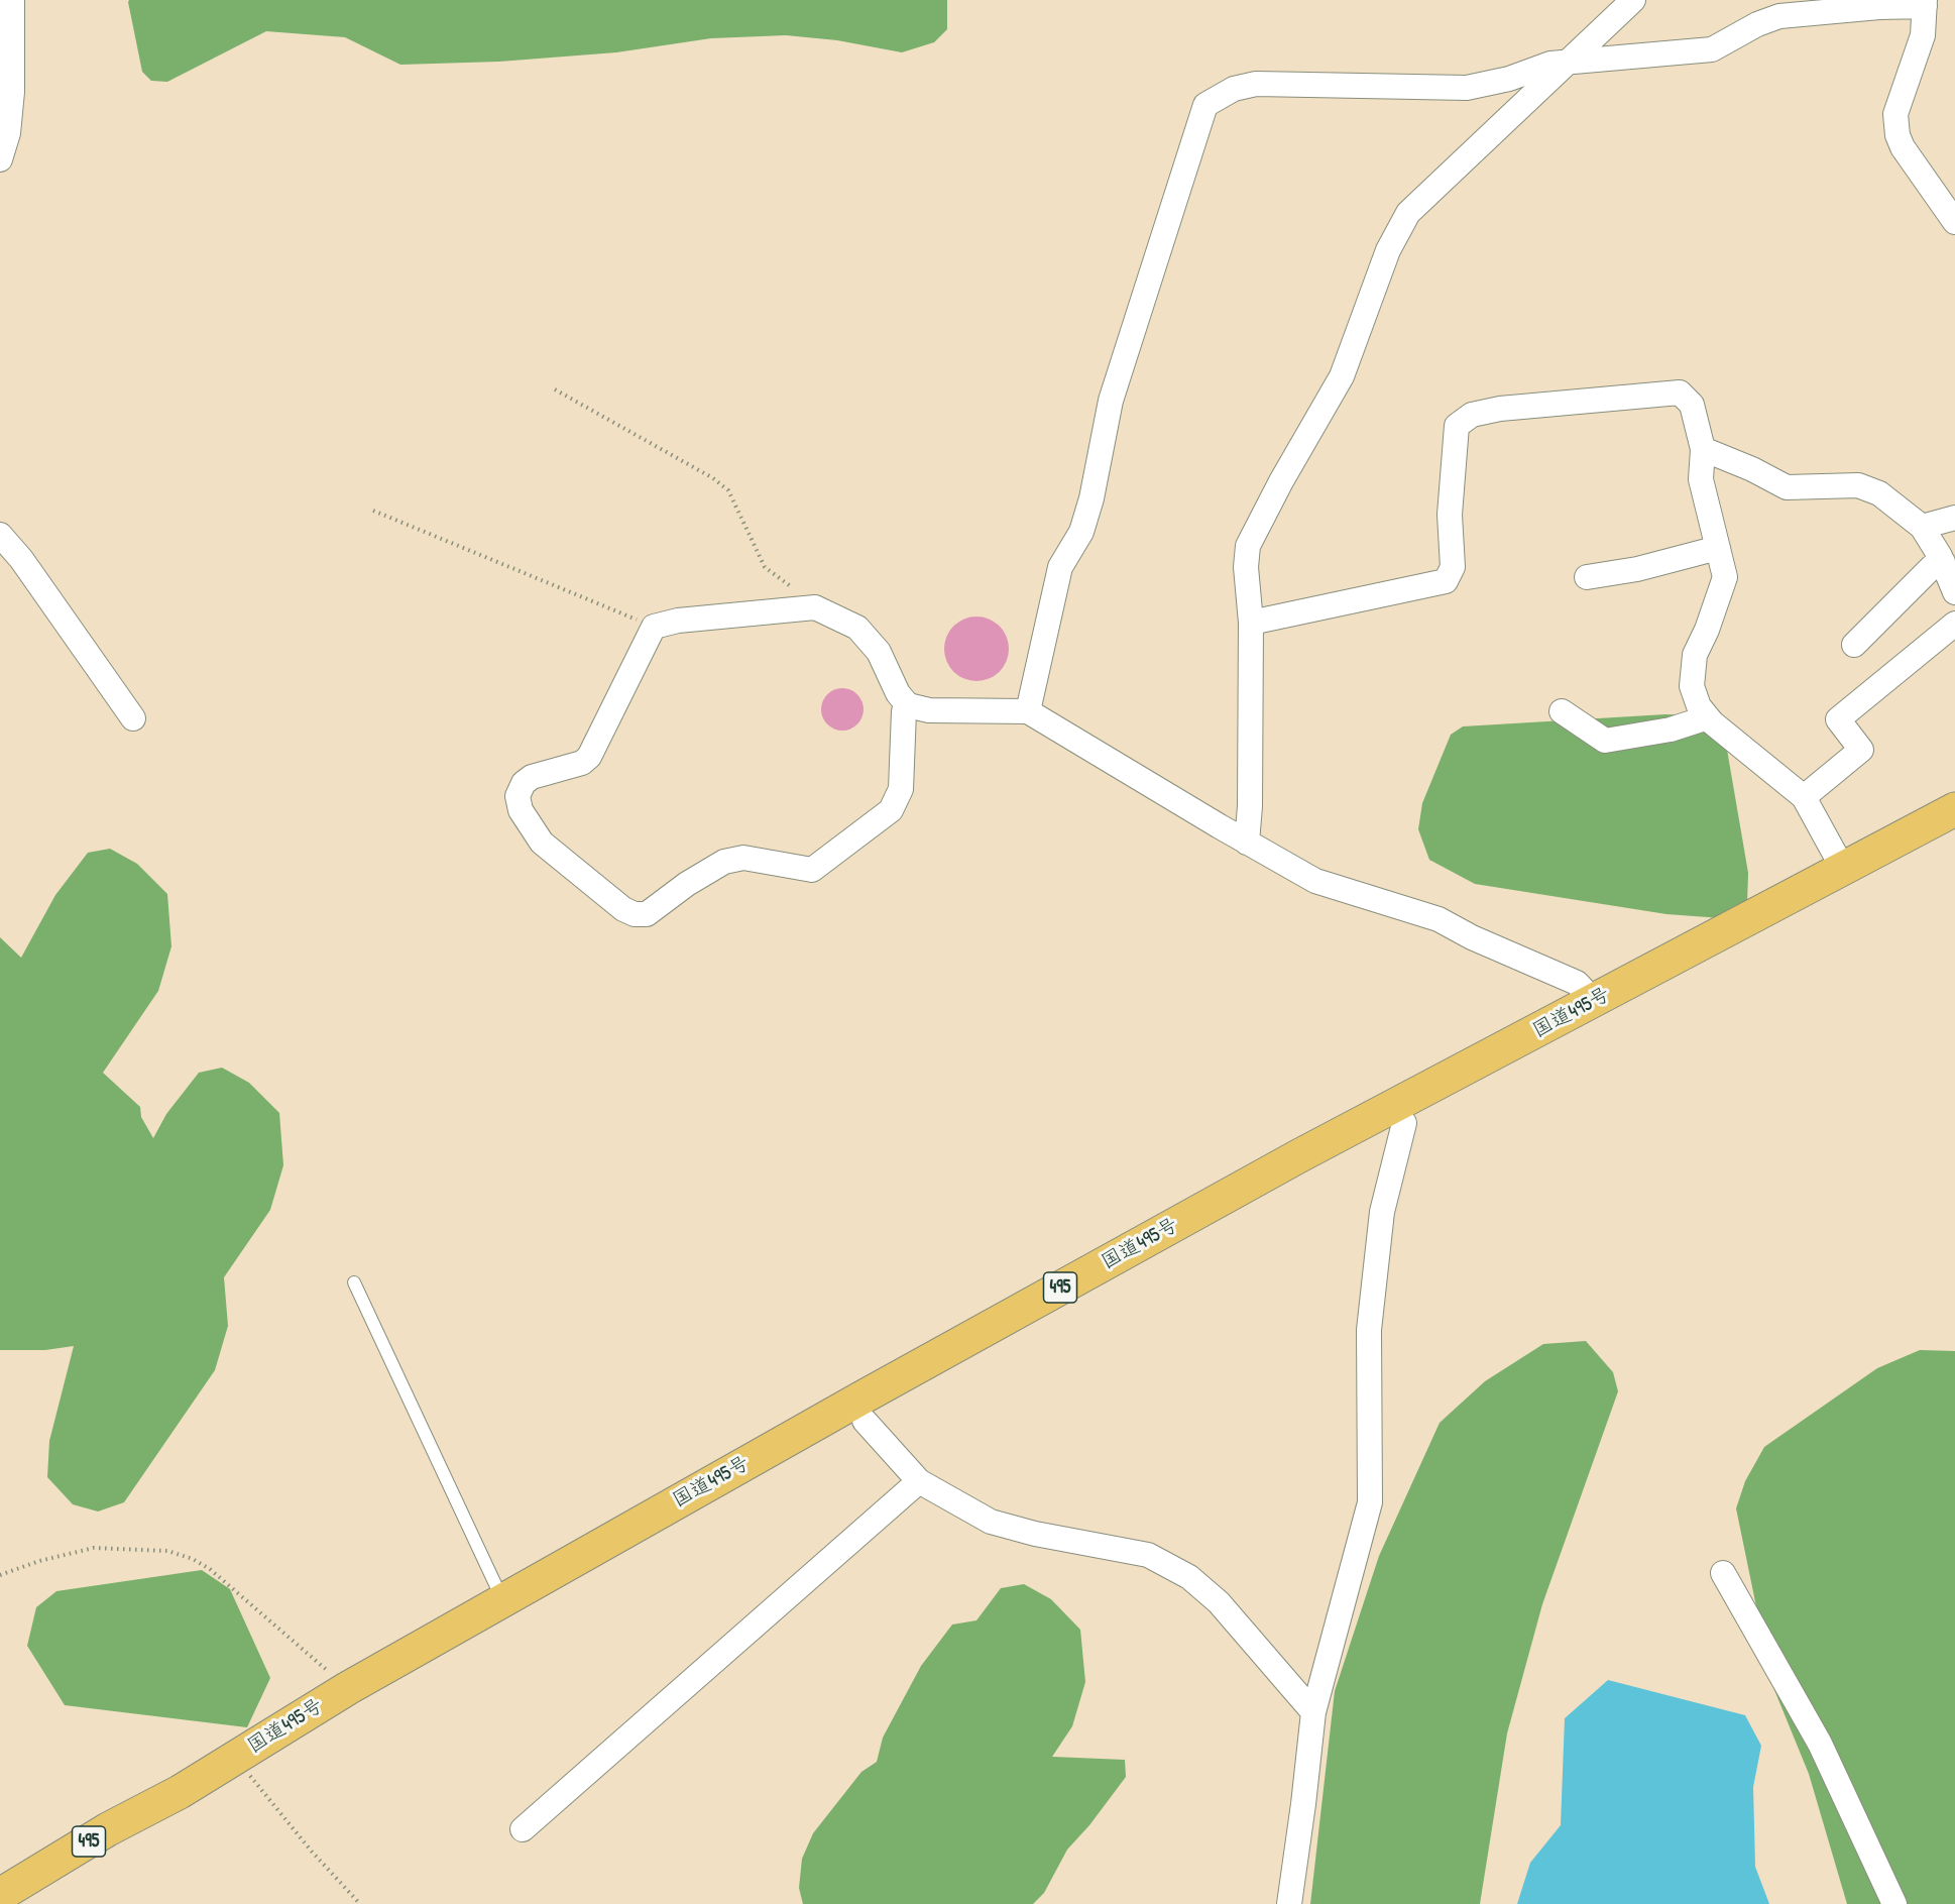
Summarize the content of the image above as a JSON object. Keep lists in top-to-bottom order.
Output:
{
  "streets": {
    "highway": ["国道495号", "495"]
  }
}
